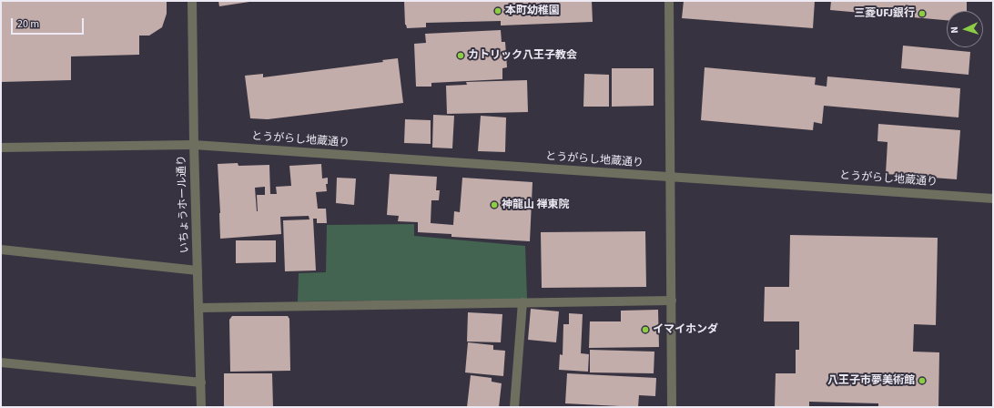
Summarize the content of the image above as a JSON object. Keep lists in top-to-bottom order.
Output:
{
  "streets": {
    "street": ["とうがらし地蔵通り", "いちょうホール通り"]
  },
  "crossings": [
    ["とうがらし地蔵通り", "いちょうホール通り"]
  ],
  "places": [
    "本町幼稚園",
    "三菱UFJ銀行",
    "カトリック八王子教会",
    "神龍山 禅東院",
    "イマイホンダ",
    "八王子市夢美術館"
  ],
  "scale_bar": "20 m",
  "north": "left"
}
